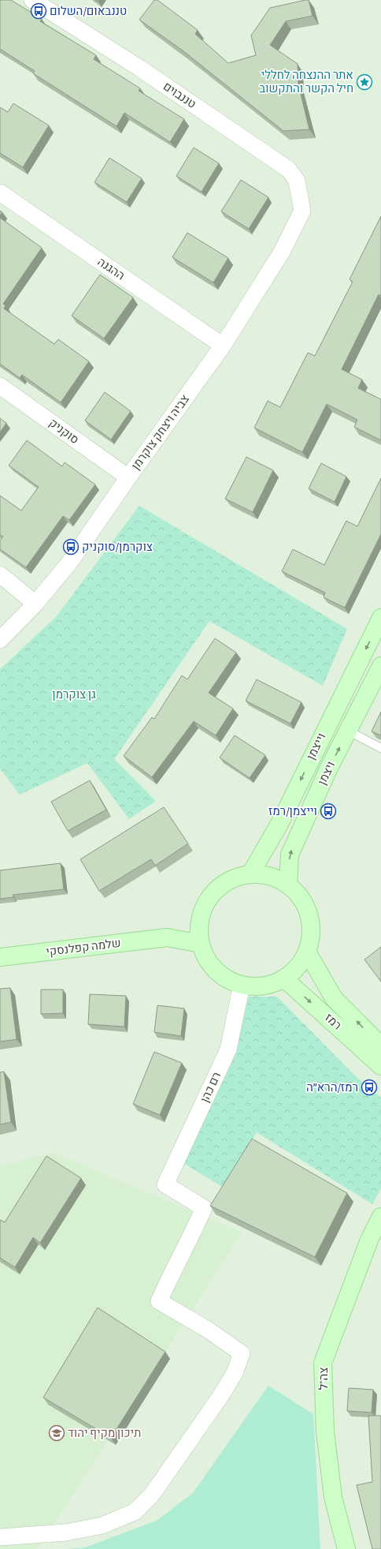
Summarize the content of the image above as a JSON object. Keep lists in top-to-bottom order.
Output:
{
  "streets": {
    "street": [
      "טננבוים",
      "ההגנה",
      "סוקניק",
      "צביה ויצחק צוקרמן",
      "וייצמן",
      "ויצמן",
      "שלמה קפלנסקי",
      "רמז",
      "רם כהן",
      "צה\"ל"
    ]
  },
  "crossings": [
    ["טננבוים", "צביה ויצחק צוקרמן"],
    ["ההגנה", "צביה ויצחק צוקרמן"],
    ["סוקניק", "צביה ויצחק צוקרמן"],
    ["וייצמן", "ויצמן"],
    ["וייצמן", "רמז"],
    ["וייצמן", "רם כהן"],
    ["ויצמן", "רמז"],
    ["ויצמן", "רם כהן"],
    ["רמז", "רם כהן"]
  ],
  "one_way": ["וייצמן", "ויצמן"],
  "parks": ["גן צוקרמן"],
  "places": {
    "bus stop": [
      "טננבאום/השלום",
      "צוקרמן/סוקניק",
      "וייצמן/רמז",
      "רמז/הרא״ה"
    ],
    "place": ["אתר ההנצחה לחללי חיל הקשר והתקשוב"],
    "school or university": ["תיכון מקיף יהוד"]
  }
}
